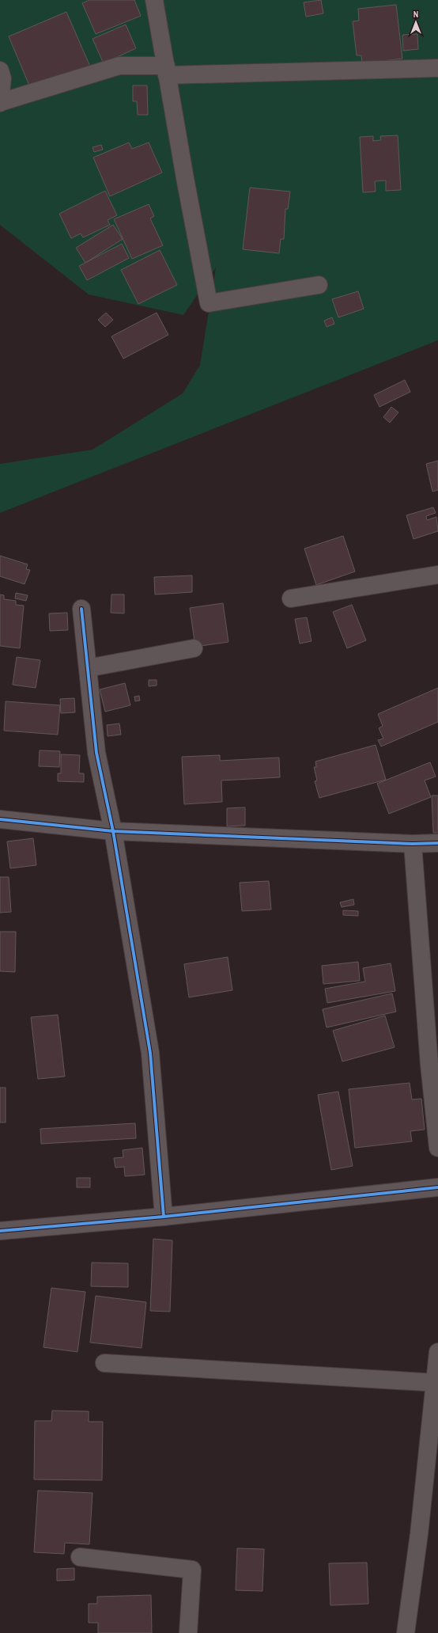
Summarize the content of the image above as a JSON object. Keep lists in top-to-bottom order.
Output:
{
  "north": "top"
}
